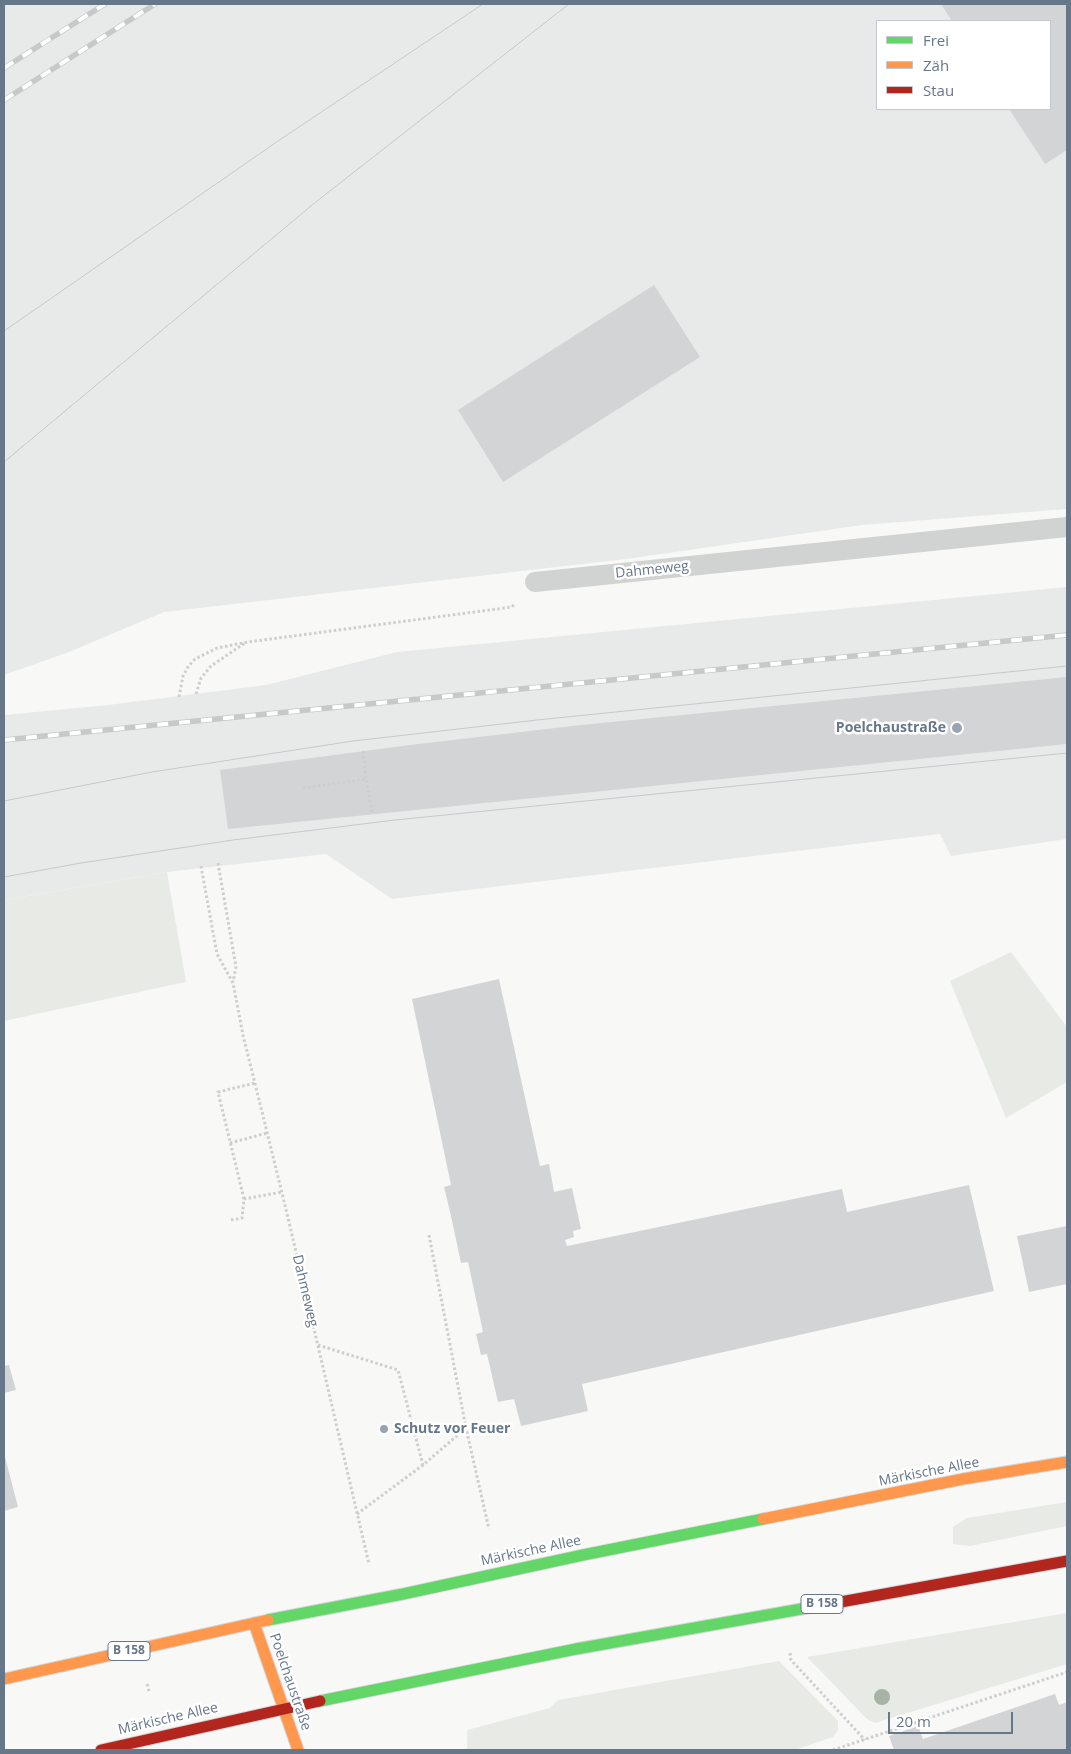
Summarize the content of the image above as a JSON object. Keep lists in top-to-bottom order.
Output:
{
  "streets": {
    "main road": ["Märkische Allee", "B 158", "Poelchaustraße"],
    "lane": ["Dahmeweg"]
  },
  "crossings": [
    ["Dahmeweg", "Märkische Allee"],
    ["Märkische Allee", "Poelchaustraße"]
  ],
  "places": ["Poelchaustraße", "Schutz vor Feuer"],
  "legend": ["Frei", "Zäh", "Stau"],
  "scale_bar": "20 m"
}
